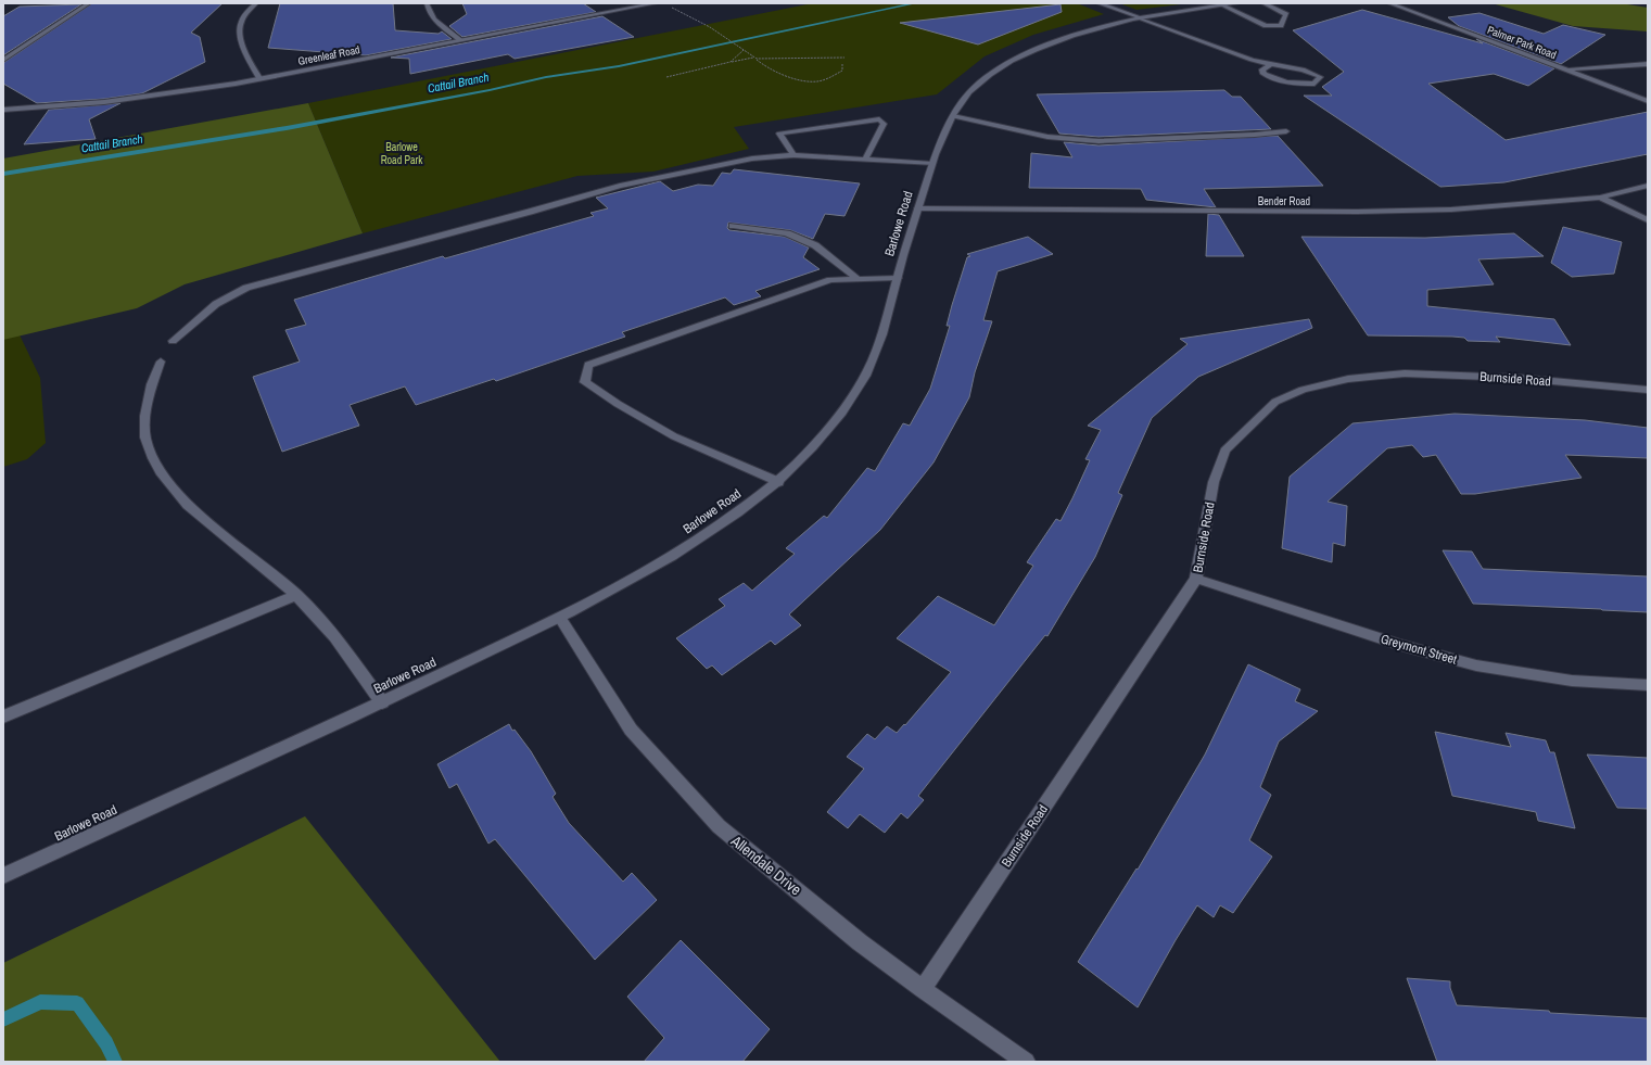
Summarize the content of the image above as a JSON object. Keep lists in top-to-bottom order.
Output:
{
  "streets": {
    "street": [
      "Palmer Park Road",
      "Greenleaf Road",
      "Bender Road",
      "Barlowe Road",
      "Burnside Road",
      "Greymont Street",
      "Allendale Drive"
    ]
  },
  "crossings": [
    ["Bender Road", "Barlowe Road"],
    ["Barlowe Road", "Allendale Drive"],
    ["Burnside Road", "Greymont Street"],
    ["Burnside Road", "Allendale Drive"]
  ],
  "water": ["Cattail Branch"],
  "parks": ["Barlowe Road Park"]
}
